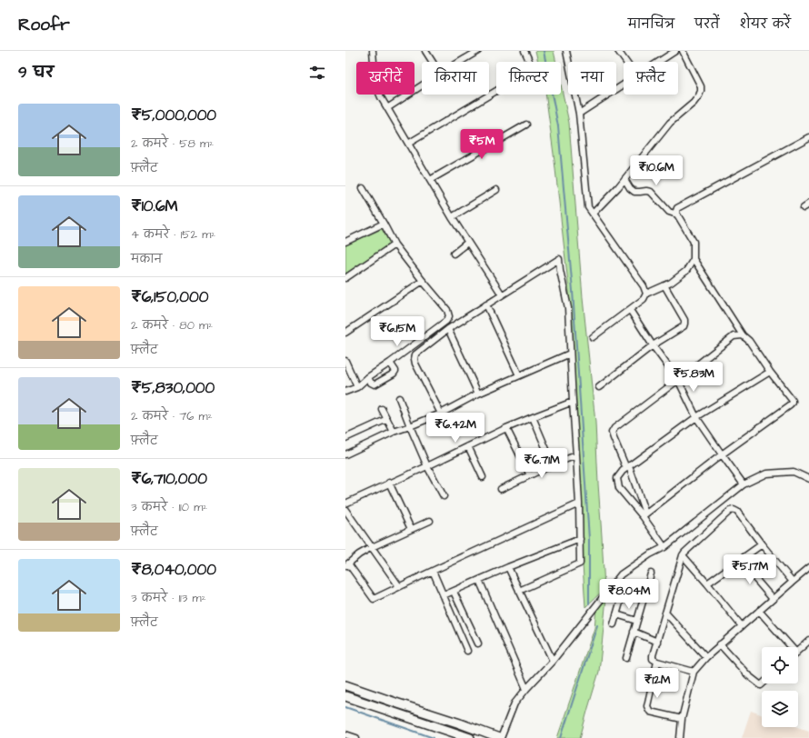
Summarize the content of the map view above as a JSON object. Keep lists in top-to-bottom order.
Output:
{
  "page": {
    "header": "Roofr",
    "nav": ["मानचित्र", "परतें", "शेयर करें"],
    "heading": "9 घर",
    "chip": [
      "खरीदें",
      "किराया",
      "फ़िल्टर",
      "नया",
      "फ़्लैट"
    ],
    "list": [
      {
        "name": "₹5,000,000",
        "note": "2 कमरे · 58 m² · फ़्लैट"
      },
      {
        "name": "₹10.6M",
        "note": "4 कमरे · 152 m² · मकान"
      },
      {
        "name": "₹6,150,000",
        "note": "2 कमरे · 80 m² · फ़्लैट"
      },
      {
        "name": "₹5,830,000",
        "note": "2 कमरे · 76 m² · फ़्लैट"
      },
      {
        "name": "₹6,710,000",
        "note": "3 कमरे · 110 m² · फ़्लैट"
      },
      {
        "name": "₹8,040,000",
        "note": "3 कमरे · 113 m² · फ़्लैट"
      }
    ],
    "price": [
      "₹5M",
      "₹10.6M",
      "₹6.15M",
      "₹5.83M",
      "₹6.42M",
      "₹6.71M",
      "₹5.17M",
      "₹8.04M",
      "₹12M"
    ]
  }
}
